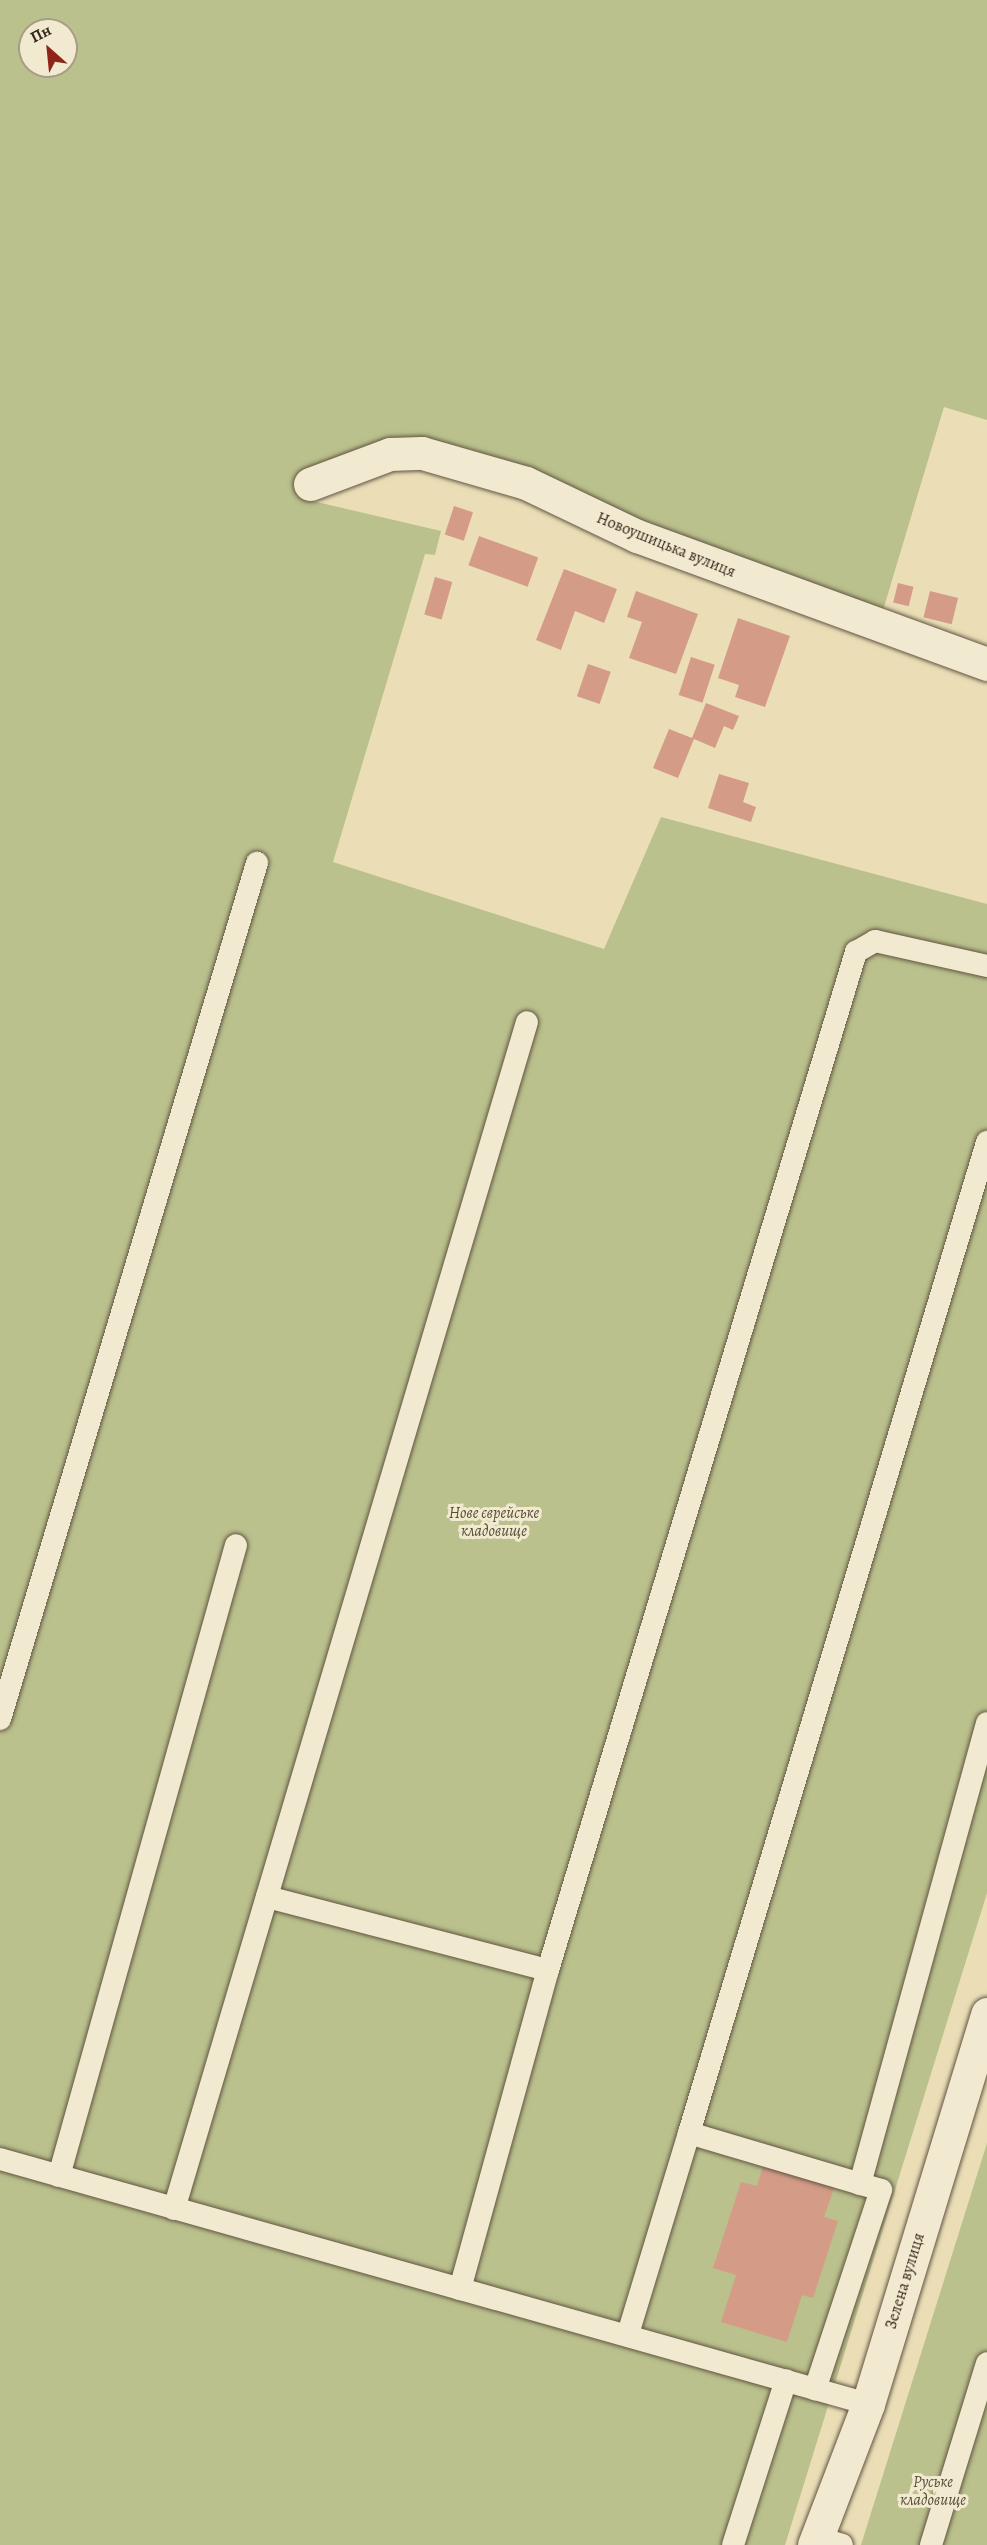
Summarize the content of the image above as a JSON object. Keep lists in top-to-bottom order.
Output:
{
  "streets": {
    "street": ["Новоушицька вулиця", "Зелена вулиця"]
  },
  "parks": ["Нове єврейське кладовище", "Руське кладовище"],
  "north": "top left"
}
